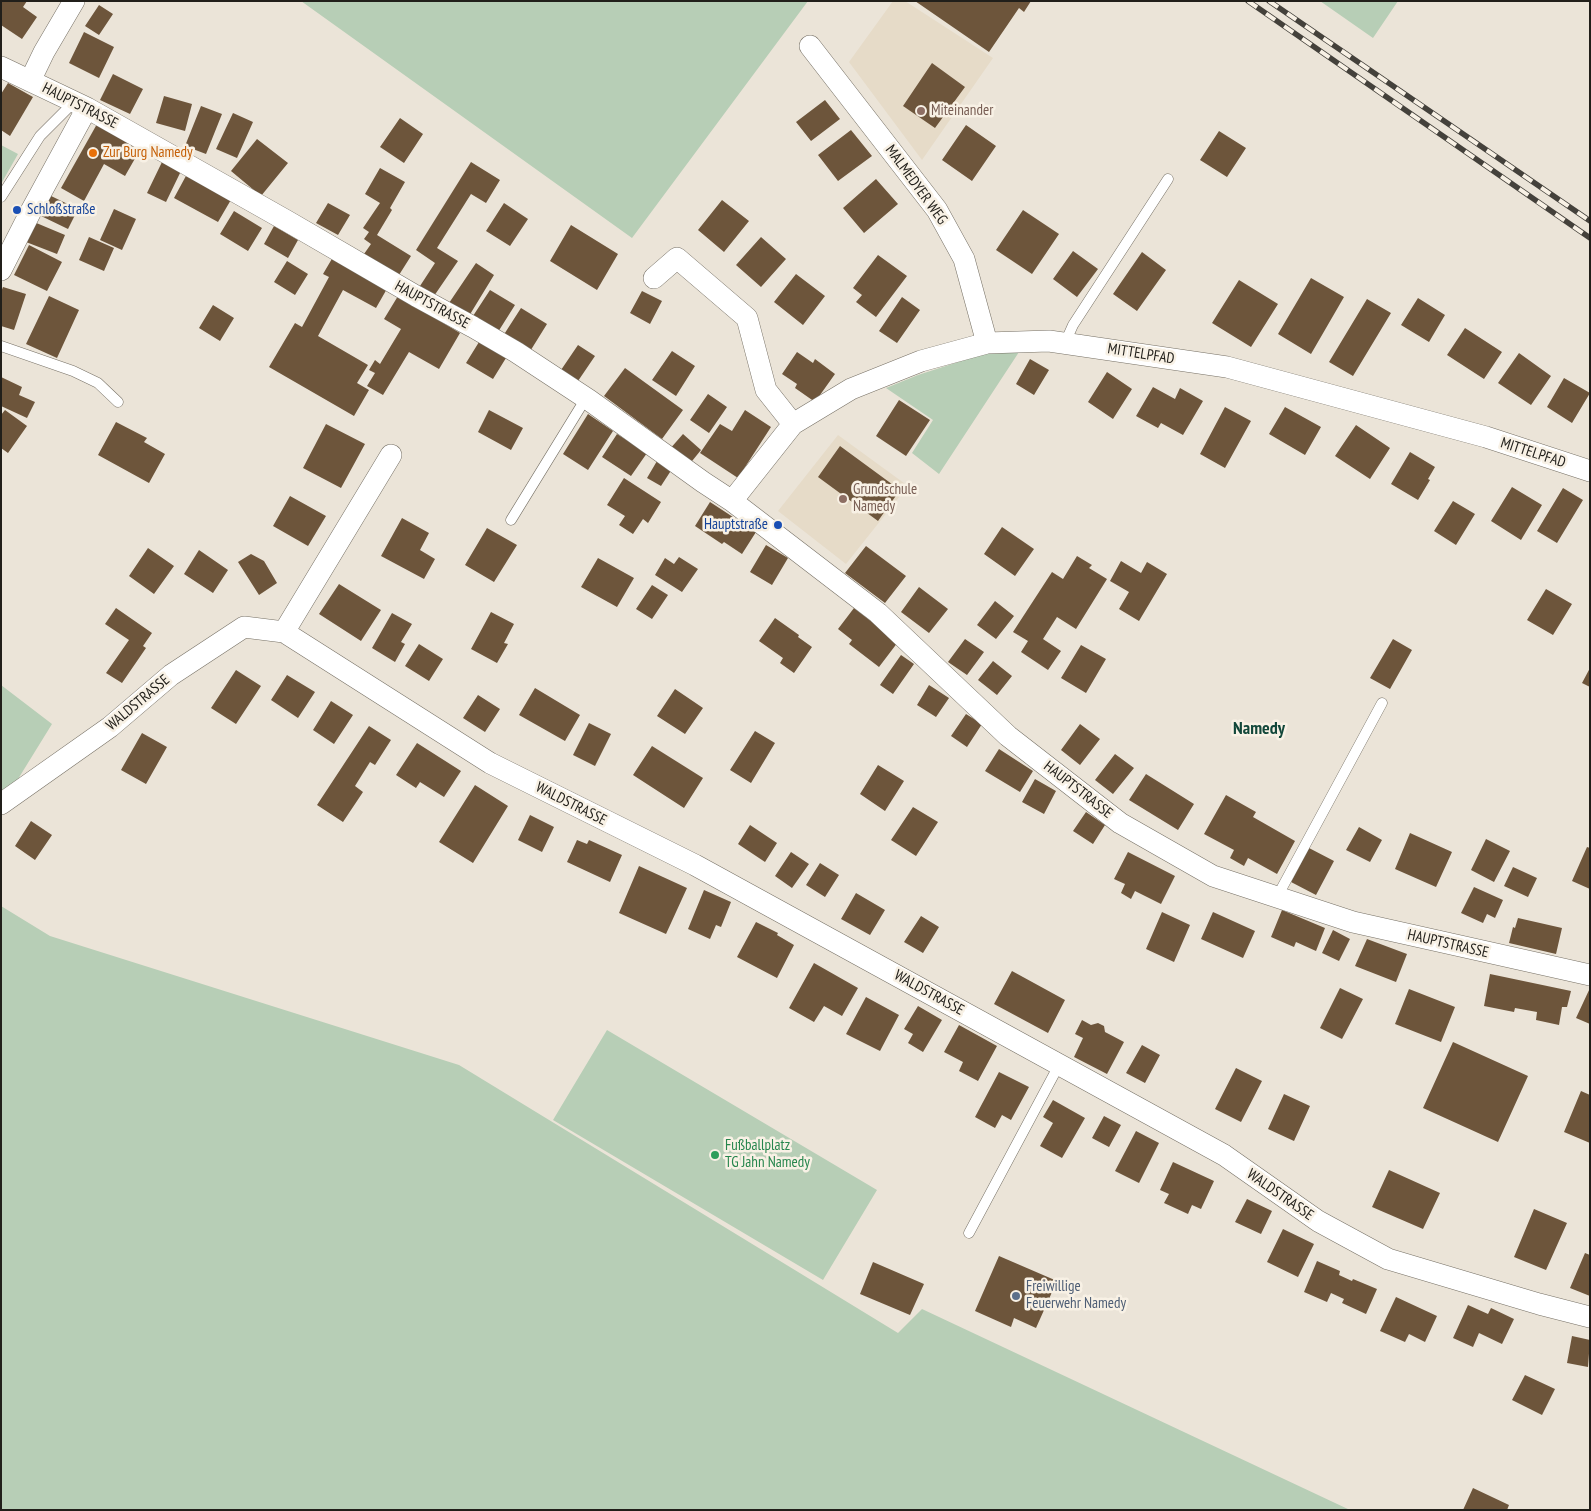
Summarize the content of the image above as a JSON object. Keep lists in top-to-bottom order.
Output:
{
  "streets": {
    "street": [
      "HAUPTSTRASSE",
      "MALMEDYER WEG",
      "MITTELPFAD",
      "WALDSTRASSE"
    ]
  },
  "crossings": [
    ["HAUPTSTRASSE", "MITTELPFAD"],
    ["MALMEDYER WEG", "MITTELPFAD"]
  ],
  "districts": ["Namedy"],
  "places": [
    "Miteinander",
    "Zur Burg Namedy",
    "Schloßstraße",
    "Grundschule Namedy",
    "Hauptstraße",
    "Fußballplatz TG Jahn Namedy",
    "Freiwillige Feuerwehr Namedy"
  ]
}
